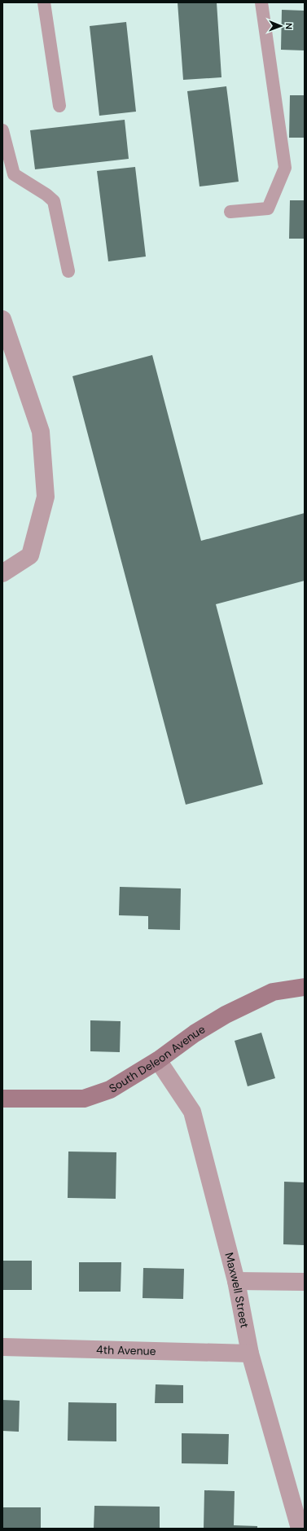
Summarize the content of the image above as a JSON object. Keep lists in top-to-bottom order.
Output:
{
  "streets": {
    "street": ["South Deleon Avenue", "Maxwell Street", "4th Avenue"]
  },
  "crossings": [
    ["South Deleon Avenue", "Maxwell Street"],
    ["Maxwell Street", "4th Avenue"]
  ],
  "north": "right"
}
